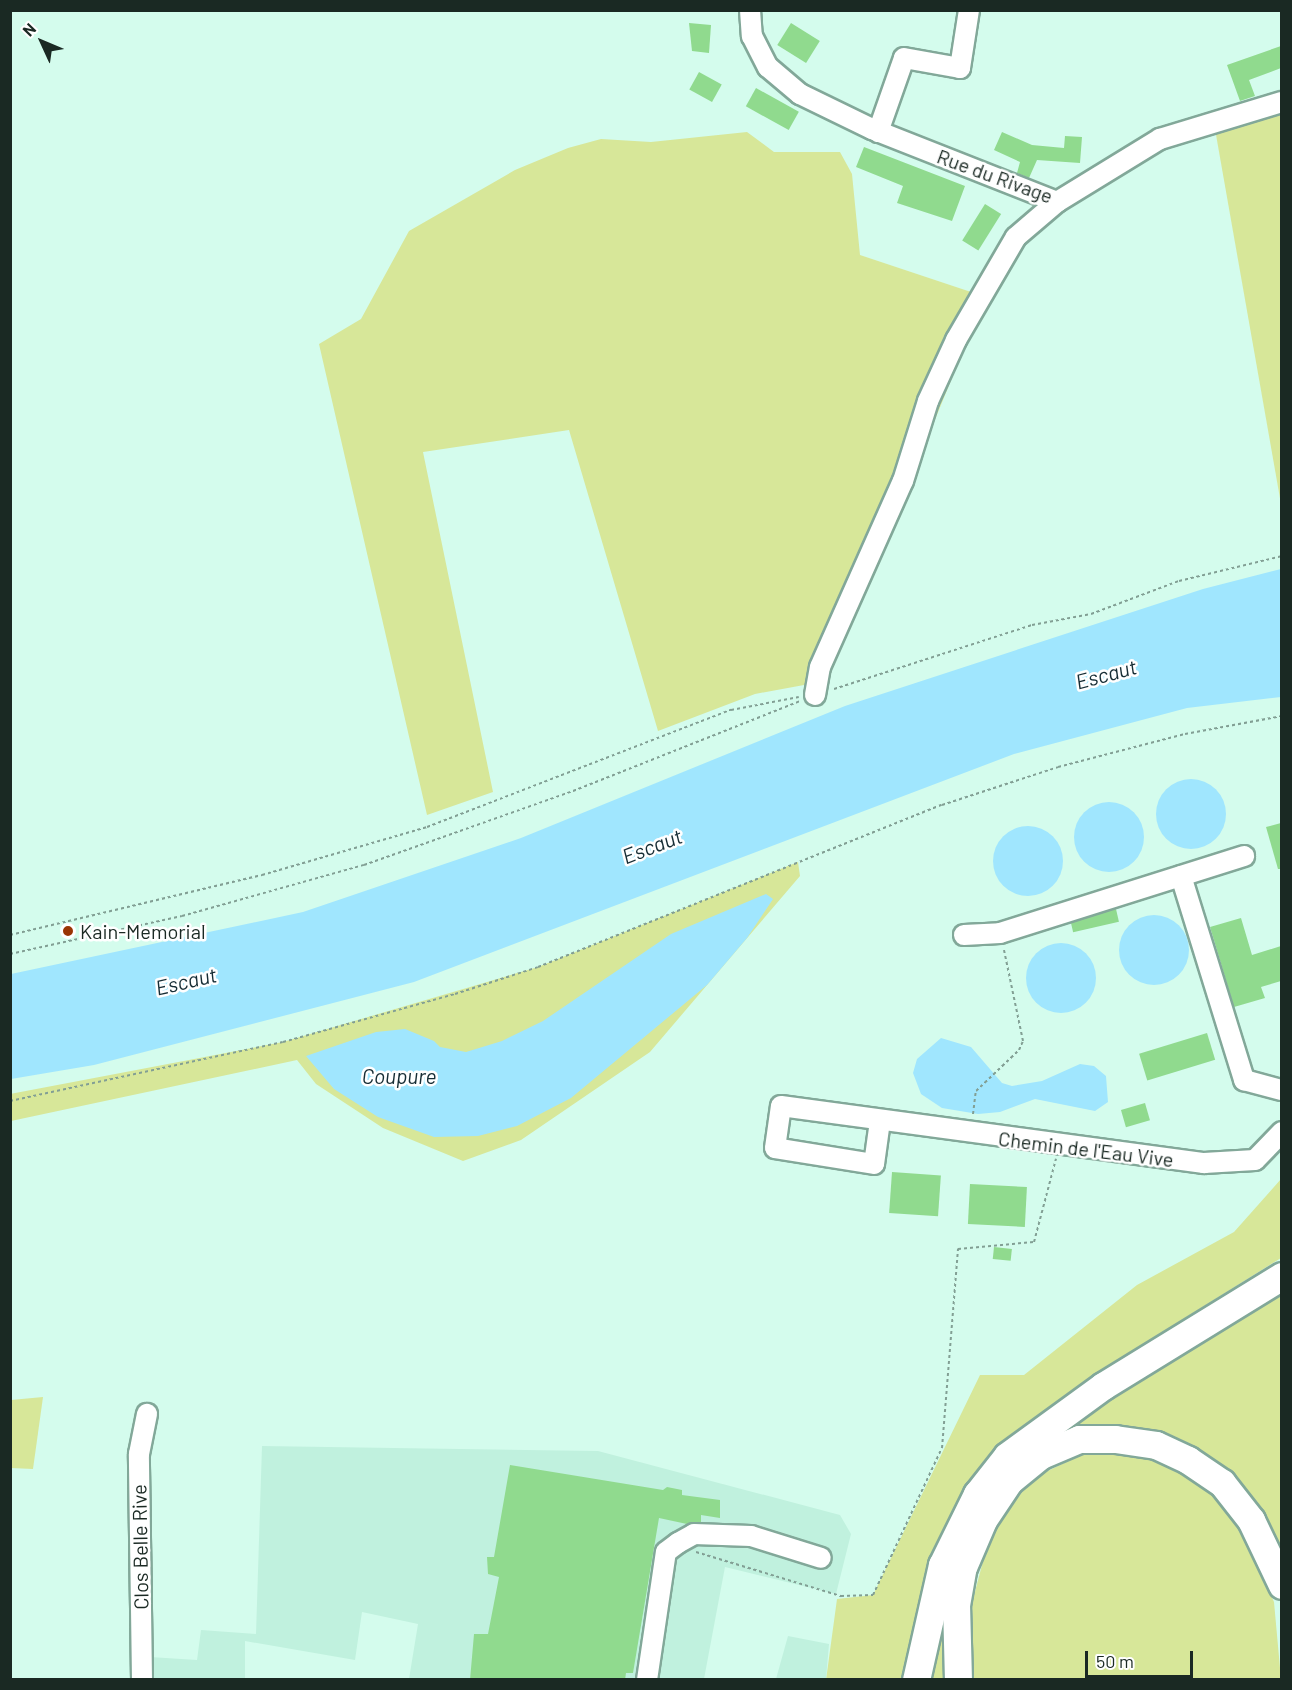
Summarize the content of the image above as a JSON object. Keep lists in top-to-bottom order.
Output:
{
  "streets": {
    "street": ["Rue du Rivage", "Chemin de l'Eau Vive", "Clos Belle Rive"]
  },
  "water": ["Escaut", "Coupure"],
  "places": ["Kain-Memorial"],
  "scale_bar": "50 m",
  "north": "top left"
}
